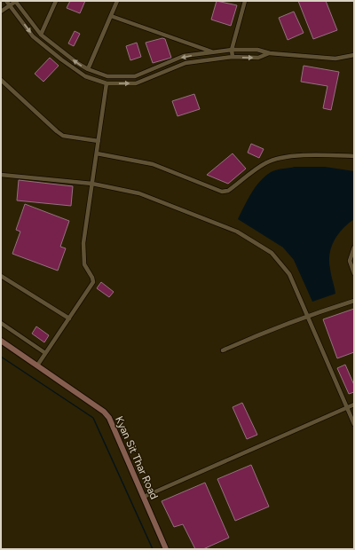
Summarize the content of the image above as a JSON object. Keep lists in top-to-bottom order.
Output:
{
  "streets": {
    "main road": ["Kyan Sit Thar Road"]
  }
}
